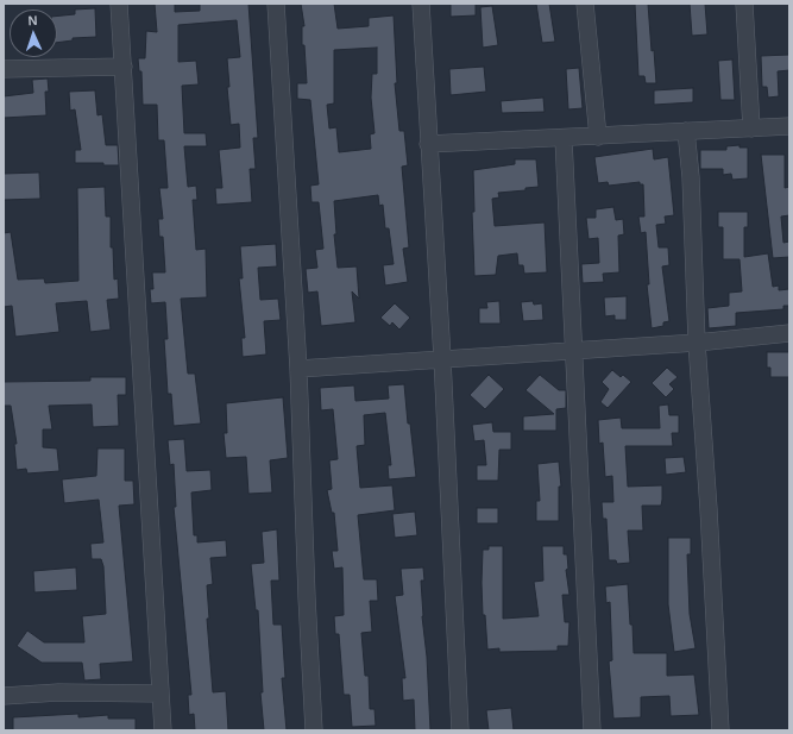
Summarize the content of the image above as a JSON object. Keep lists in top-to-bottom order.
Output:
{
  "north": "top"
}
